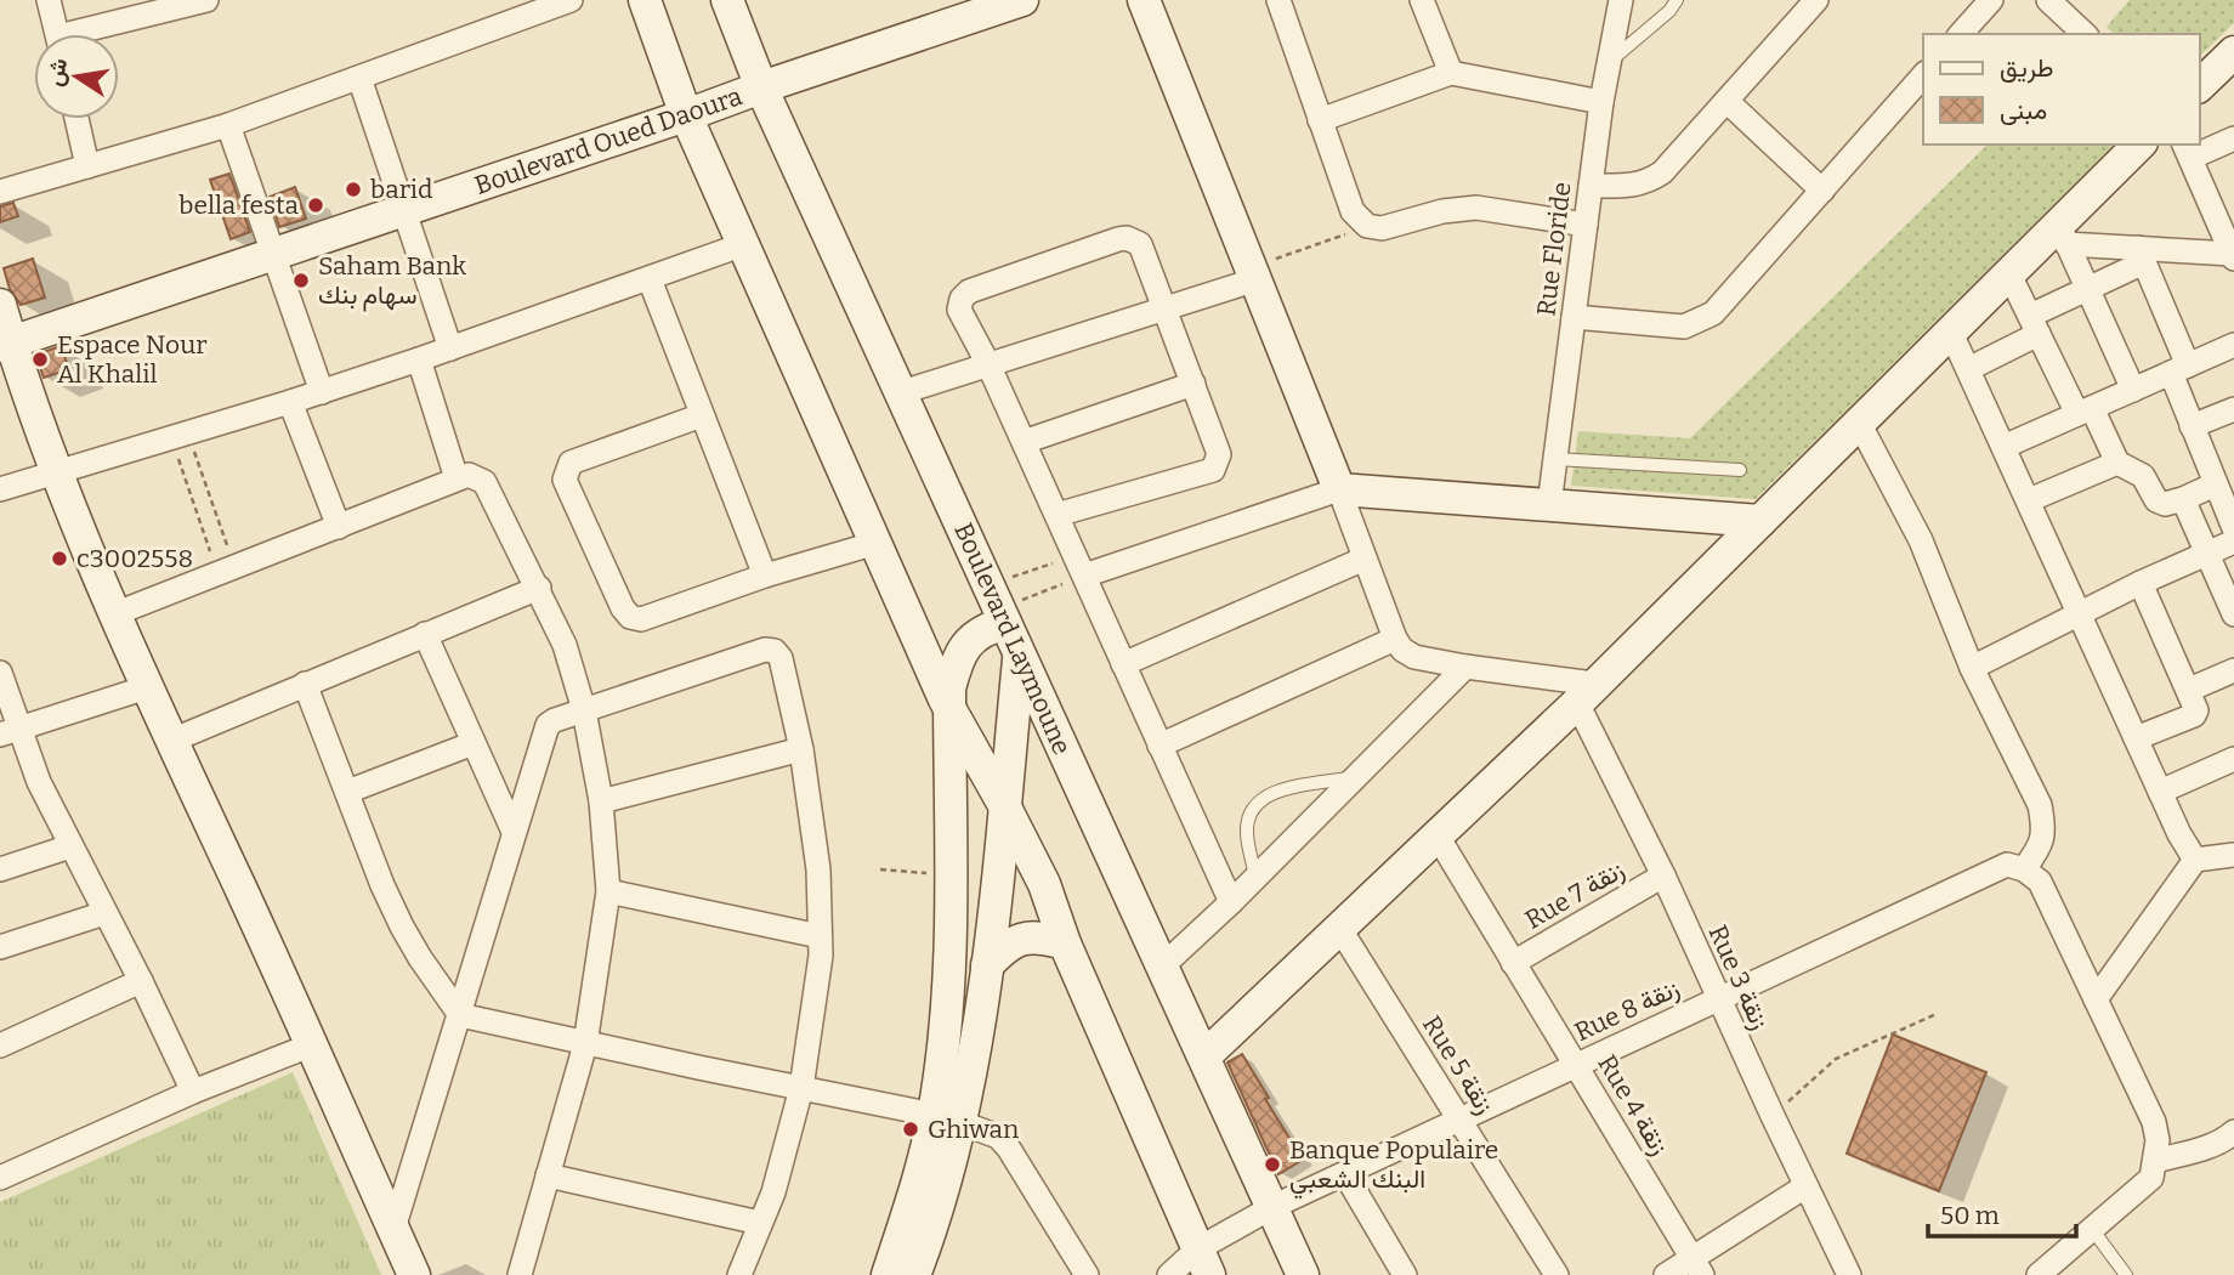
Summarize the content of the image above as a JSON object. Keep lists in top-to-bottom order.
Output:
{
  "streets": {
    "street": [
      "Boulevard Oued Daoura",
      "Rue Floride",
      "Boulevard Laymoune",
      "Rue 7 زنقة",
      "Rue 3 زنقة",
      "Rue 8 زنقة",
      "Rue 5 زنقة",
      "Rue 4 زنقة"
    ]
  },
  "crossings": [
    ["Boulevard Oued Daoura", "Boulevard Laymoune"],
    ["Boulevard Laymoune", "Rue 8 زنقة"],
    ["Rue 7 زنقة", "Rue 3 زنقة"],
    ["Rue 7 زنقة", "Rue 4 زنقة"],
    ["Rue 3 زنقة", "Rue 8 زنقة"],
    ["Rue 8 زنقة", "Rue 5 زنقة"],
    ["Rue 8 زنقة", "Rue 4 زنقة"]
  ],
  "places": [
    "barid",
    "bella festa",
    "Saham Bank سهام بنك",
    "Espace Nour Al Khalil",
    "c3002558",
    "Ghiwan",
    "Banque Populaire البنك الشعبي"
  ],
  "legend": ["طريق", "مبنى"],
  "scale_bar": "50 m",
  "north": "left"
}
